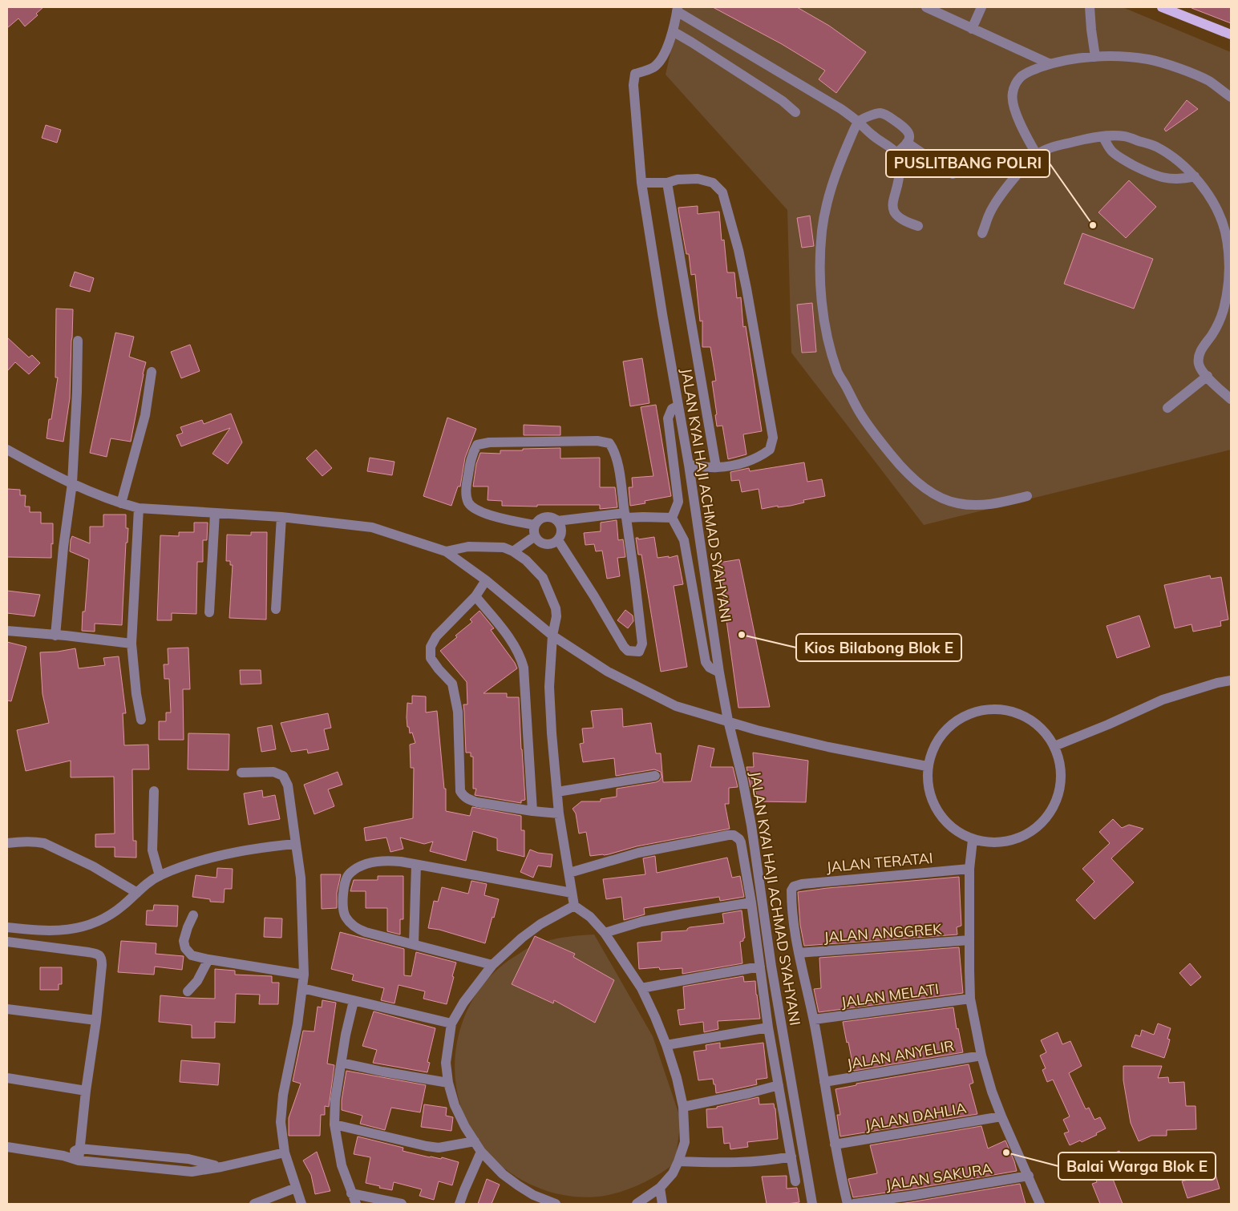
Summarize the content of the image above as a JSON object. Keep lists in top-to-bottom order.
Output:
{
  "streets": {
    "street": [
      "JALAN KYAI HAJI ACHMAD SYAHYANI",
      "JALAN TERATAI",
      "JALAN ANGGREK",
      "JALAN MELATI",
      "JALAN ANYELIR",
      "JALAN DAHLIA",
      "JALAN SAKURA"
    ]
  },
  "crossings": [
    ["JALAN TERATAI", "JALAN ANGGREK"]
  ],
  "places": ["PUSLITBANG POLRI", "Kios Bilabong Blok E", "Balai Warga Blok E"]
}
